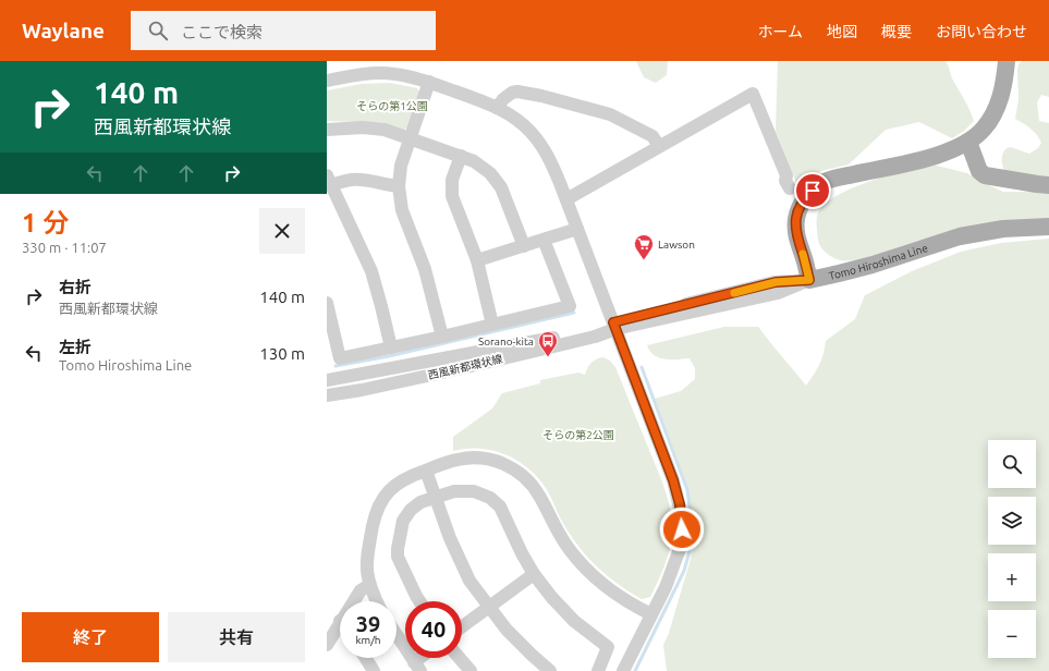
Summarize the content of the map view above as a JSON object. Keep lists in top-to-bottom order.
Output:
{
  "streets": {
    "main road": ["Tomo Hiroshima Line"],
    "street": ["西風新都環状線"]
  },
  "crossings": [
    ["Tomo Hiroshima Line", "西風新都環状線"]
  ],
  "parks": ["そらの第1公園", "そらの第2公園"],
  "places": {
    "supermarket": ["Lawson"],
    "bus stop": ["Sorano-kita"]
  },
  "page": {
    "header": "Waylane",
    "search": "ここで検索",
    "nav": [
      "ホーム",
      "地図",
      "概要",
      "お問い合わせ"
    ],
    "turn": ["140 m", "西風新都環状線"],
    "heading": ["1 分", "330 m · 11:07"],
    "list": [
      {
        "name": "右折",
        "note": "西風新都環状線",
        "value": "140 m"
      },
      {
        "name": "左折",
        "note": "Tomo Hiroshima Line",
        "value": "130 m"
      }
    ],
    "map_buttons": ["+", "−"],
    "speed": "39 km/h",
    "limit": "40",
    "buttons": ["終了", "共有"]
  }
}
